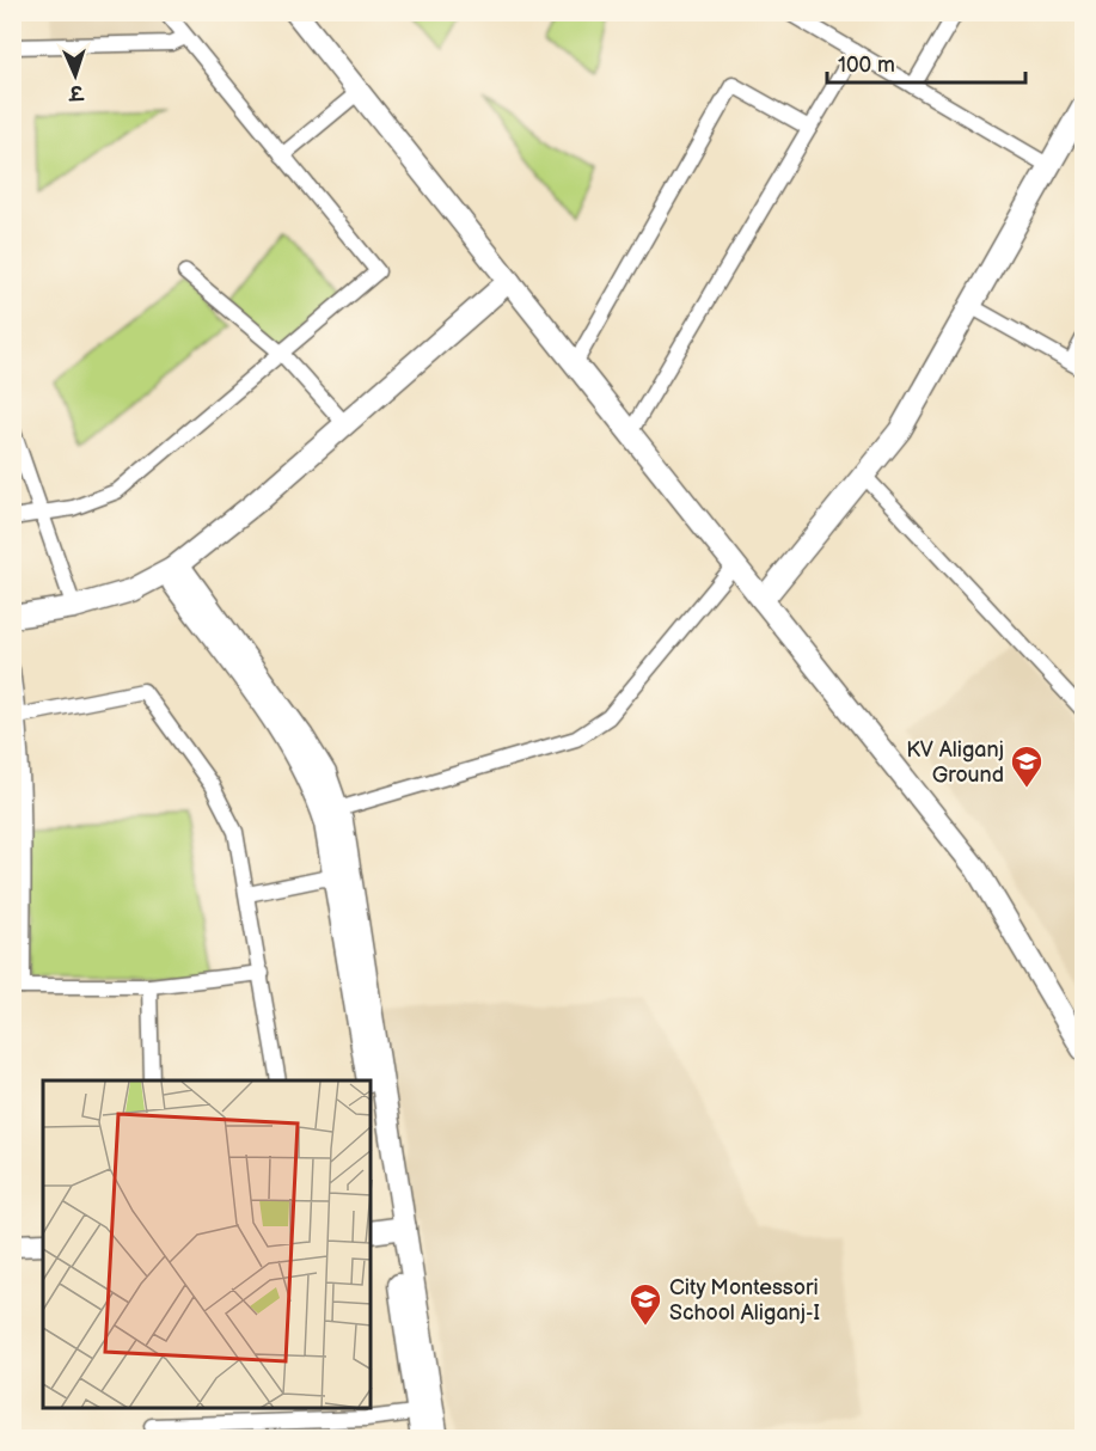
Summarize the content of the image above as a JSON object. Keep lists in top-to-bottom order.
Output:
{
  "places": {
    "school or university": ["KV Aliganj Ground", "City Montessori School Aliganj-I"]
  },
  "scale_bar": "100 m",
  "north": "bottom"
}
